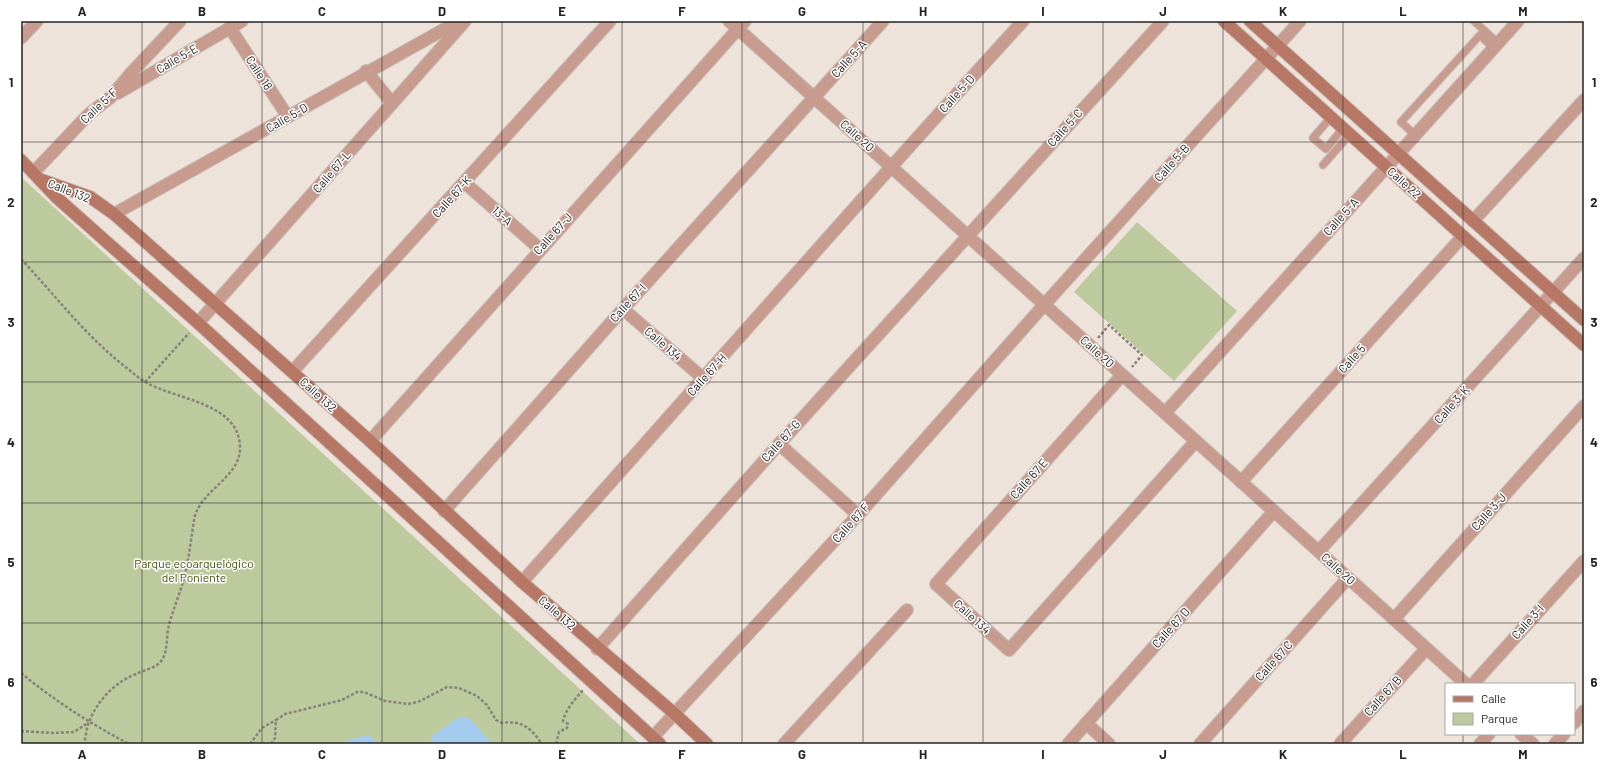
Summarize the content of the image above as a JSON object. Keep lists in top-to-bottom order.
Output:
{
  "streets": {
    "street": [
      "Calle 5-E",
      "Calle 5-A",
      "Calle 18",
      "Calle 5-D",
      "Calle 5-F",
      "Calle 5-C",
      "Calle 20",
      "Calle 5-B",
      "Calle 67-L",
      "Calle 22",
      "Calle 132",
      "Calle 67-K",
      "13-A",
      "Calle 67-J",
      "Calle 67-I",
      "Calle 134",
      "Calle 5",
      "Calle 67-H",
      "Calle 3-K",
      "Calle 67-G",
      "Calle 67 E",
      "Calle 3-J",
      "Calle 67 F",
      "Calle 3-I",
      "Calle 67 D",
      "Calle 67 C",
      "Calle 67 B"
    ]
  },
  "crossings": [
    ["Calle 5-E", "Calle 18"],
    ["Calle 5-E", "Calle 5-F"],
    ["Calle 5-A", "Calle 20"],
    ["Calle 5-A", "Calle 22"],
    ["Calle 5-A", "Calle 67-I"],
    ["Calle 18", "Calle 5-D"],
    ["Calle 5-D", "Calle 20"],
    ["Calle 5-D", "Calle 132"],
    ["Calle 5-D", "Calle 67-H"],
    ["Calle 5-F", "Calle 132"],
    ["Calle 5-C", "Calle 20"],
    ["Calle 5-C", "Calle 67-G"],
    ["Calle 20", "Calle 5-B"],
    ["Calle 20", "Calle 67-J"],
    ["Calle 20", "Calle 67-I"],
    ["Calle 20", "Calle 134"],
    ["Calle 20", "Calle 5"],
    ["Calle 20", "Calle 67-H"],
    ["Calle 20", "Calle 3-K"],
    ["Calle 20", "Calle 67-G"],
    ["Calle 20", "Calle 67 E"],
    ["Calle 20", "Calle 3-J"],
    ["Calle 20", "Calle 67 F"],
    ["Calle 20", "Calle 67 D"],
    ["Calle 20", "Calle 67 C"],
    ["Calle 20", "Calle 67 B"],
    ["Calle 5-B", "Calle 22"],
    ["Calle 5-B", "Calle 67 F"],
    ["Calle 67-L", "Calle 132"],
    ["Calle 22", "Calle 5"],
    ["Calle 22", "Calle 3-K"],
    ["Calle 132", "Calle 67-K"],
    ["Calle 132", "Calle 67-J"],
    ["Calle 132", "Calle 67-I"],
    ["Calle 132", "Calle 67-H"],
    ["Calle 132", "Calle 67-G"],
    ["Calle 132", "Calle 67 F"],
    ["Calle 67-K", "13-A"],
    ["13-A", "Calle 67-J"],
    ["Calle 67-I", "Calle 134"],
    ["Calle 134", "Calle 67-H"],
    ["Calle 134", "Calle 67 E"]
  ],
  "parks": ["Parque ecoarquelógico del Poniente"],
  "legend": ["Calle", "Parque"],
  "grid": {
    "columns": [
      "A",
      "B",
      "C",
      "D",
      "E",
      "F",
      "G",
      "H",
      "I",
      "J",
      "K",
      "L",
      "M"
    ],
    "rows": [
      "1",
      "2",
      "3",
      "4",
      "5",
      "6"
    ]
  }
}
